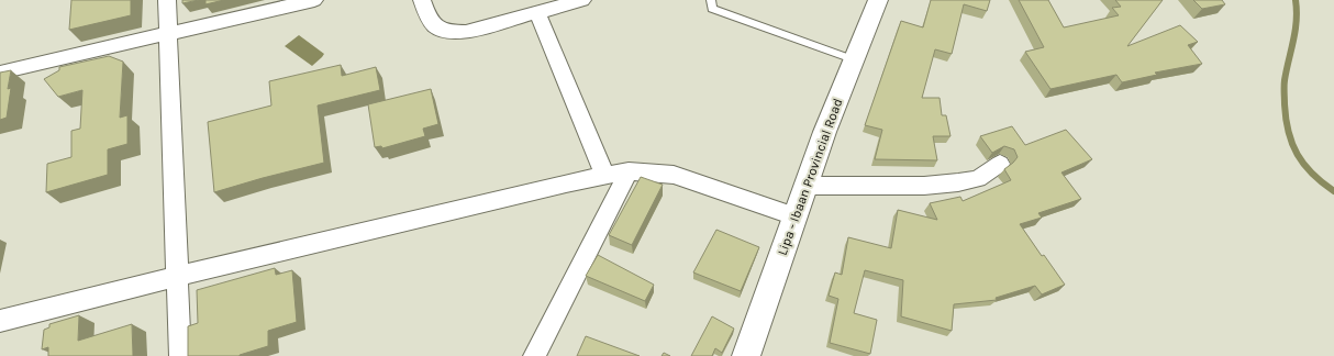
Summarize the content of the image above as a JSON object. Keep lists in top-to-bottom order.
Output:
{
  "streets": {
    "main road": ["Lipa - Ibaan Provincial Road"]
  }
}
